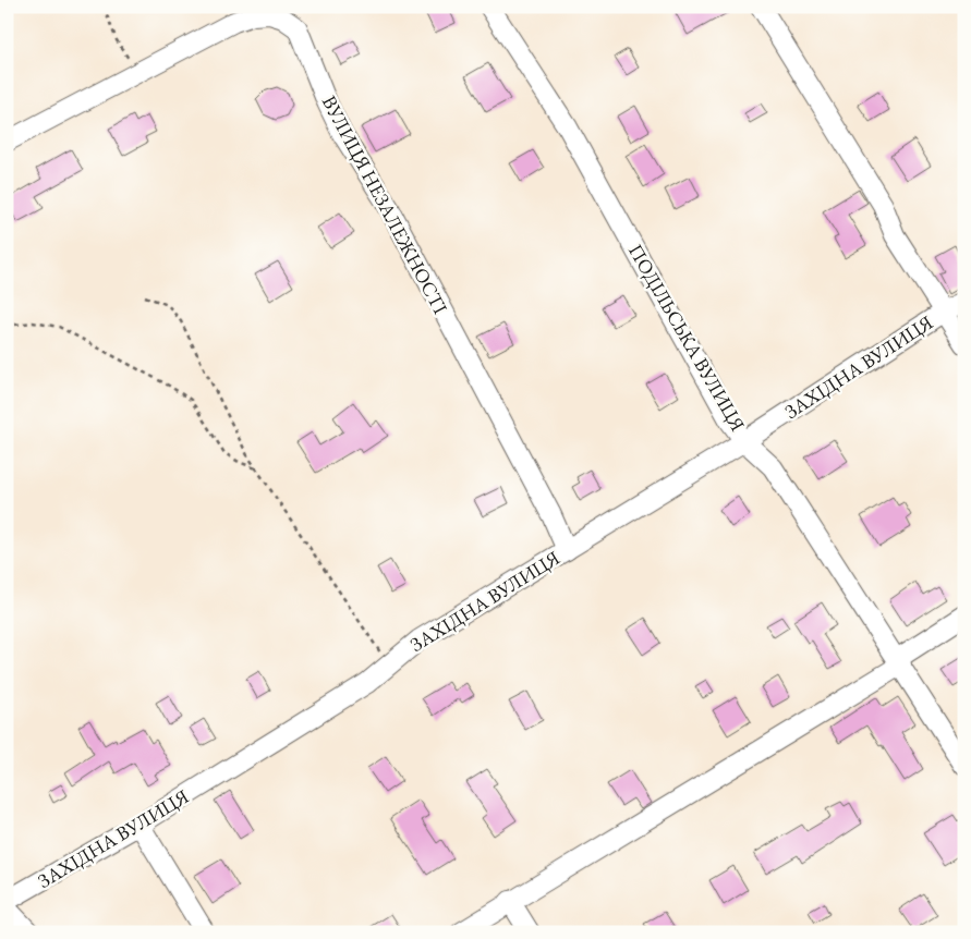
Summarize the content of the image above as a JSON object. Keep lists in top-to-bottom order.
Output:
{
  "streets": {
    "street": ["ВУЛИЦЯ НЕЗАЛЕЖНОСТІ", "ПОДІЛЬСЬКА ВУЛИЦЯ", "ЗАХІДНА ВУЛИЦЯ"]
  },
  "crossings": [
    ["ВУЛИЦЯ НЕЗАЛЕЖНОСТІ", "ЗАХІДНА ВУЛИЦЯ"],
    ["ПОДІЛЬСЬКА ВУЛИЦЯ", "ЗАХІДНА ВУЛИЦЯ"]
  ]
}
